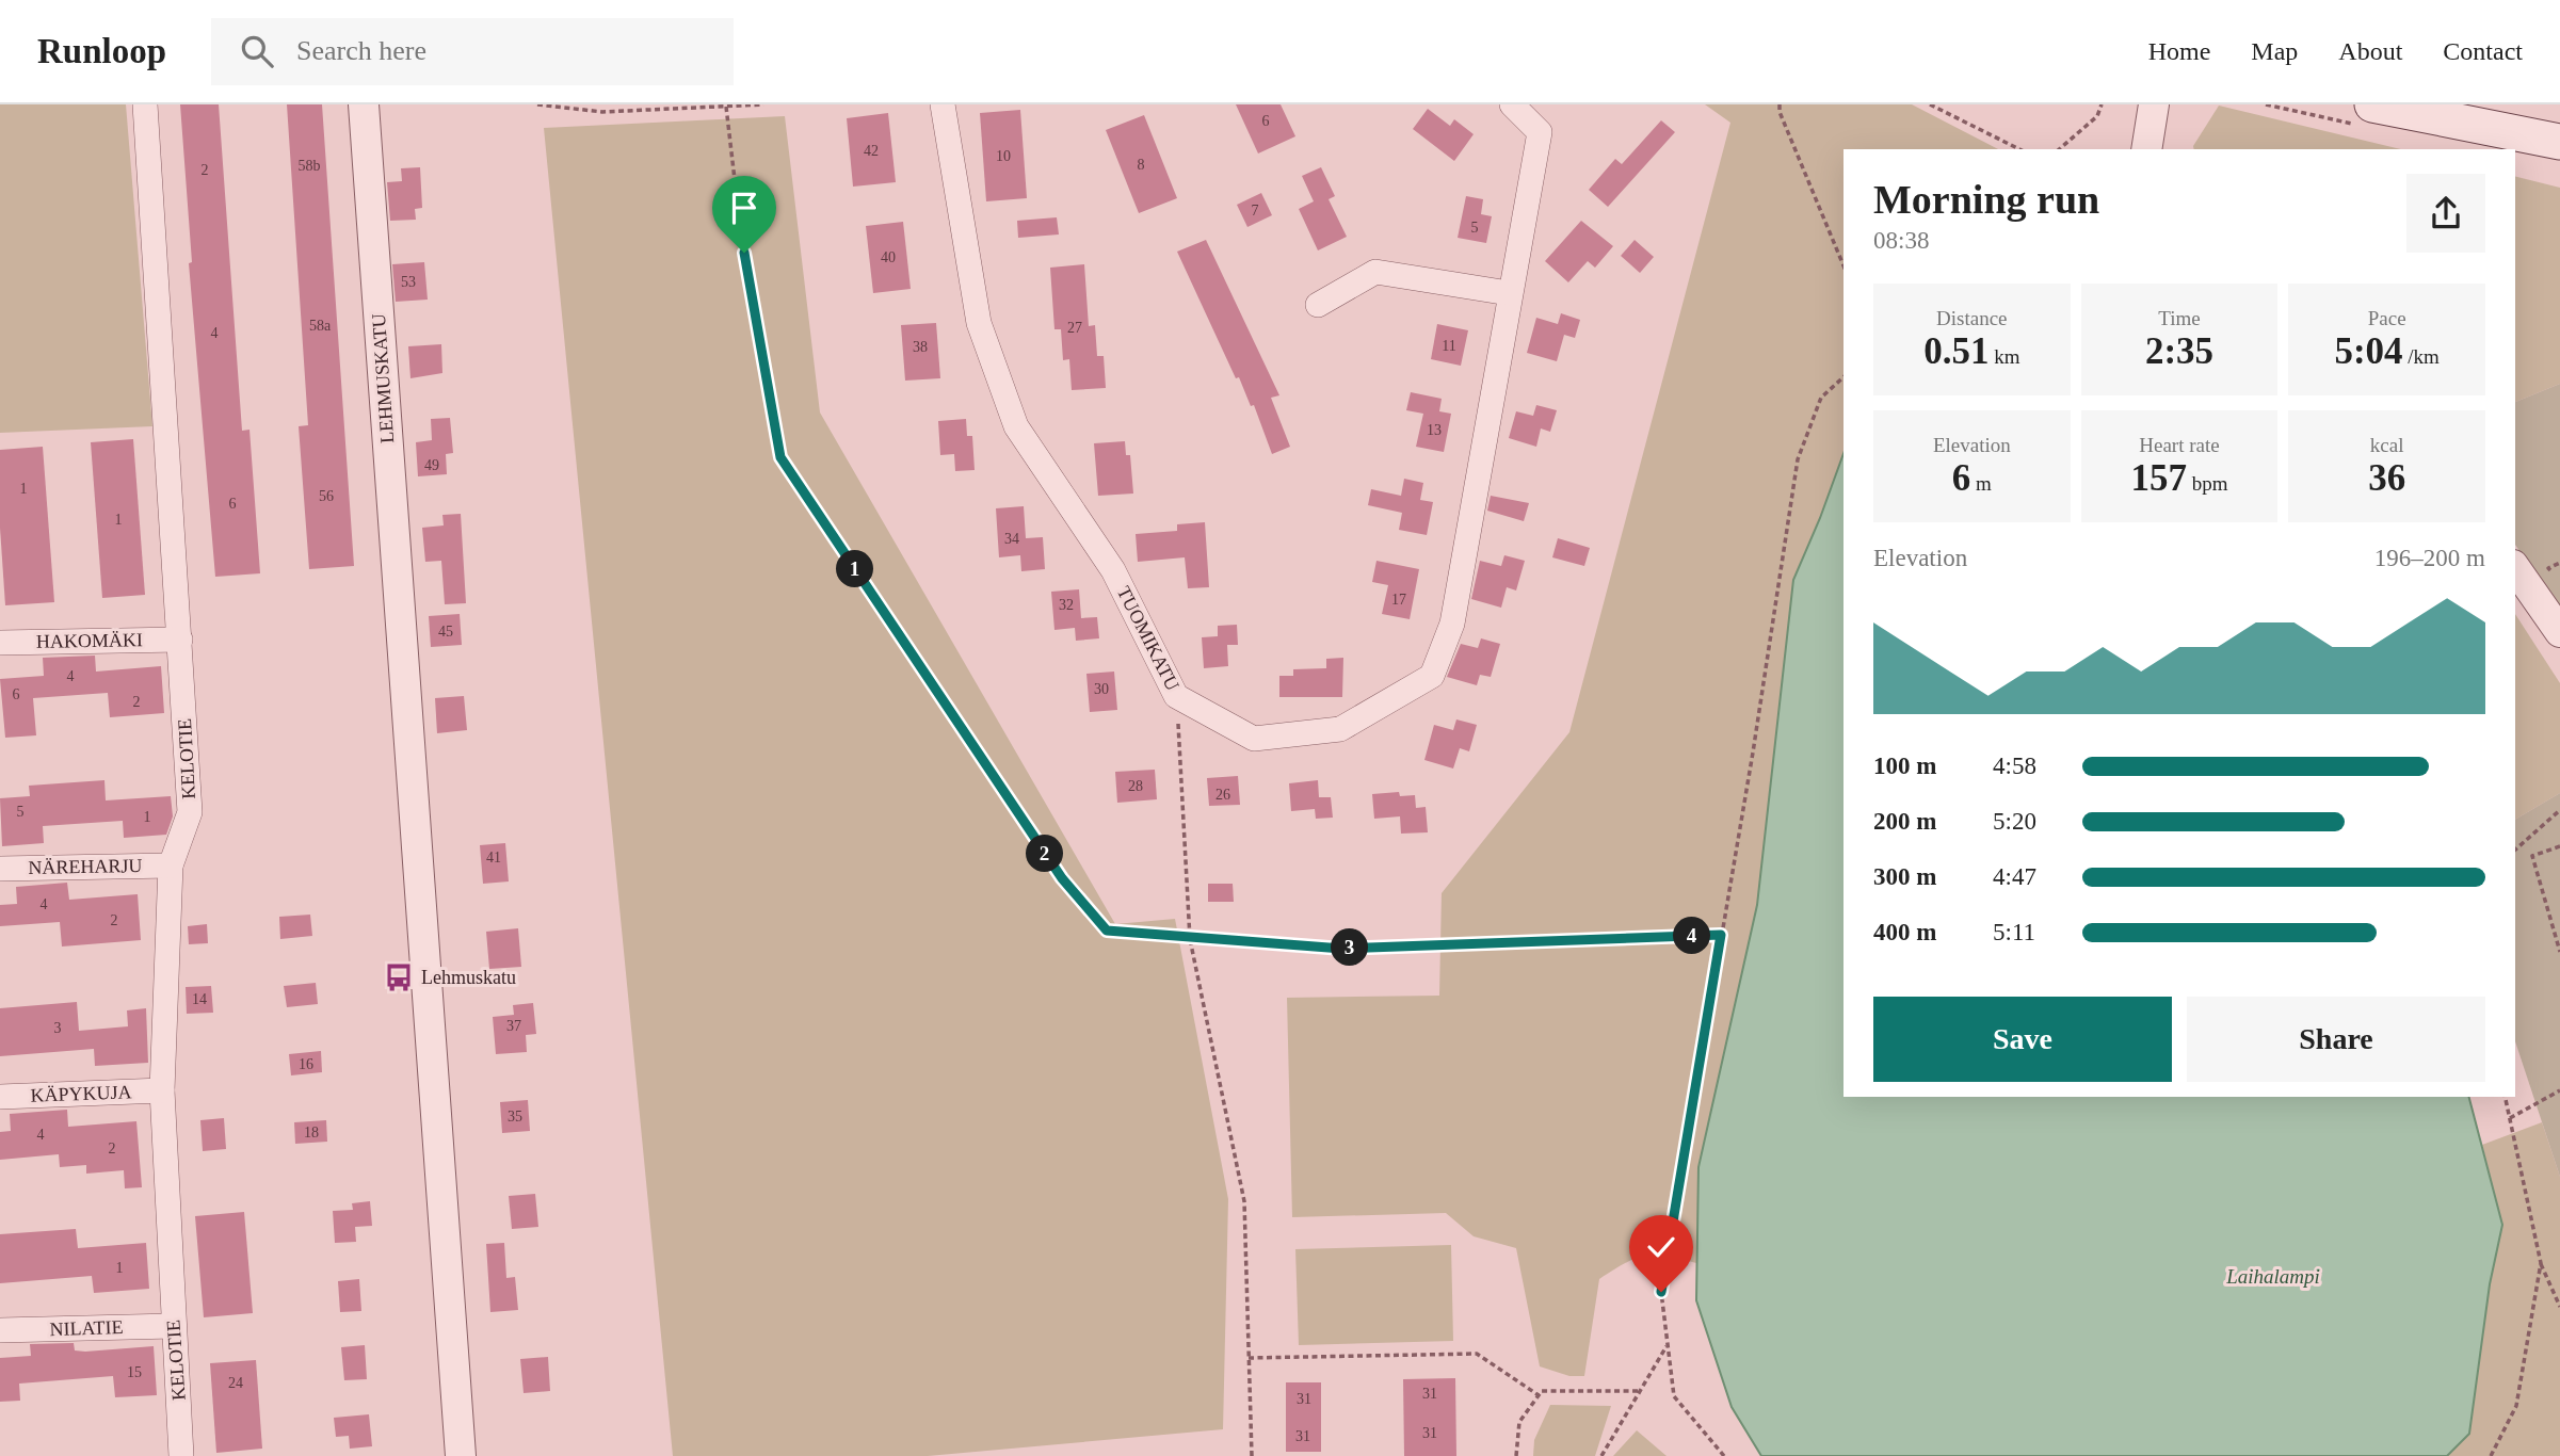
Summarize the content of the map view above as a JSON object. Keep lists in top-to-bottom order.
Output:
{
  "streets": {
    "street": [
      "LEHMUSKATU",
      "TUOMIKATU",
      "HAKOMÄKI",
      "KELOTIE",
      "NÄREHARJU",
      "KÄPYKUJA",
      "NILATIE"
    ]
  },
  "crossings": [
    ["HAKOMÄKI", "KELOTIE"],
    ["KELOTIE", "NÄREHARJU"],
    ["KELOTIE", "KÄPYKUJA"],
    ["KELOTIE", "NILATIE"]
  ],
  "water": ["Laihalampi"],
  "places": {
    "bus stop": ["Lehmuskatu"]
  },
  "house_numbers": [
    "6",
    "42",
    "10",
    "8",
    "58b",
    "2",
    "7",
    "5",
    "40",
    "53",
    "58a",
    "27",
    "4",
    "11",
    "38",
    "13",
    "49",
    "1",
    "56",
    "6",
    "1",
    "34",
    "17",
    "32",
    "45",
    "4",
    "30",
    "6",
    "2",
    "28",
    "26",
    "5",
    "1",
    "41",
    "4",
    "2",
    "14",
    "37",
    "3",
    "16",
    "35",
    "18",
    "4",
    "2",
    "1",
    "15",
    "24",
    "31",
    "31",
    "31",
    "31"
  ],
  "page": {
    "header": "Runloop",
    "search": "Search here",
    "nav": [
      "Home",
      "Map",
      "About",
      "Contact"
    ],
    "heading": ["Morning run", "08:38"],
    "stats": [
      ["Distance", "0.51 km"],
      ["Time", "2:35"],
      ["Pace", "5:04 /km"],
      ["Elevation", "6 m"],
      ["Heart rate", "157 bpm"],
      ["kcal", "36"]
    ],
    "chart": ["Elevation", "196–200 m"],
    "pins": [
      "1",
      "2",
      "4",
      "3"
    ],
    "list": [
      {
        "name": "100 m",
        "note": "4:58"
      },
      {
        "name": "200 m",
        "note": "5:20"
      },
      {
        "name": "300 m",
        "note": "4:47"
      },
      {
        "name": "400 m",
        "note": "5:11"
      }
    ],
    "buttons": ["Save", "Share"]
  }
}
